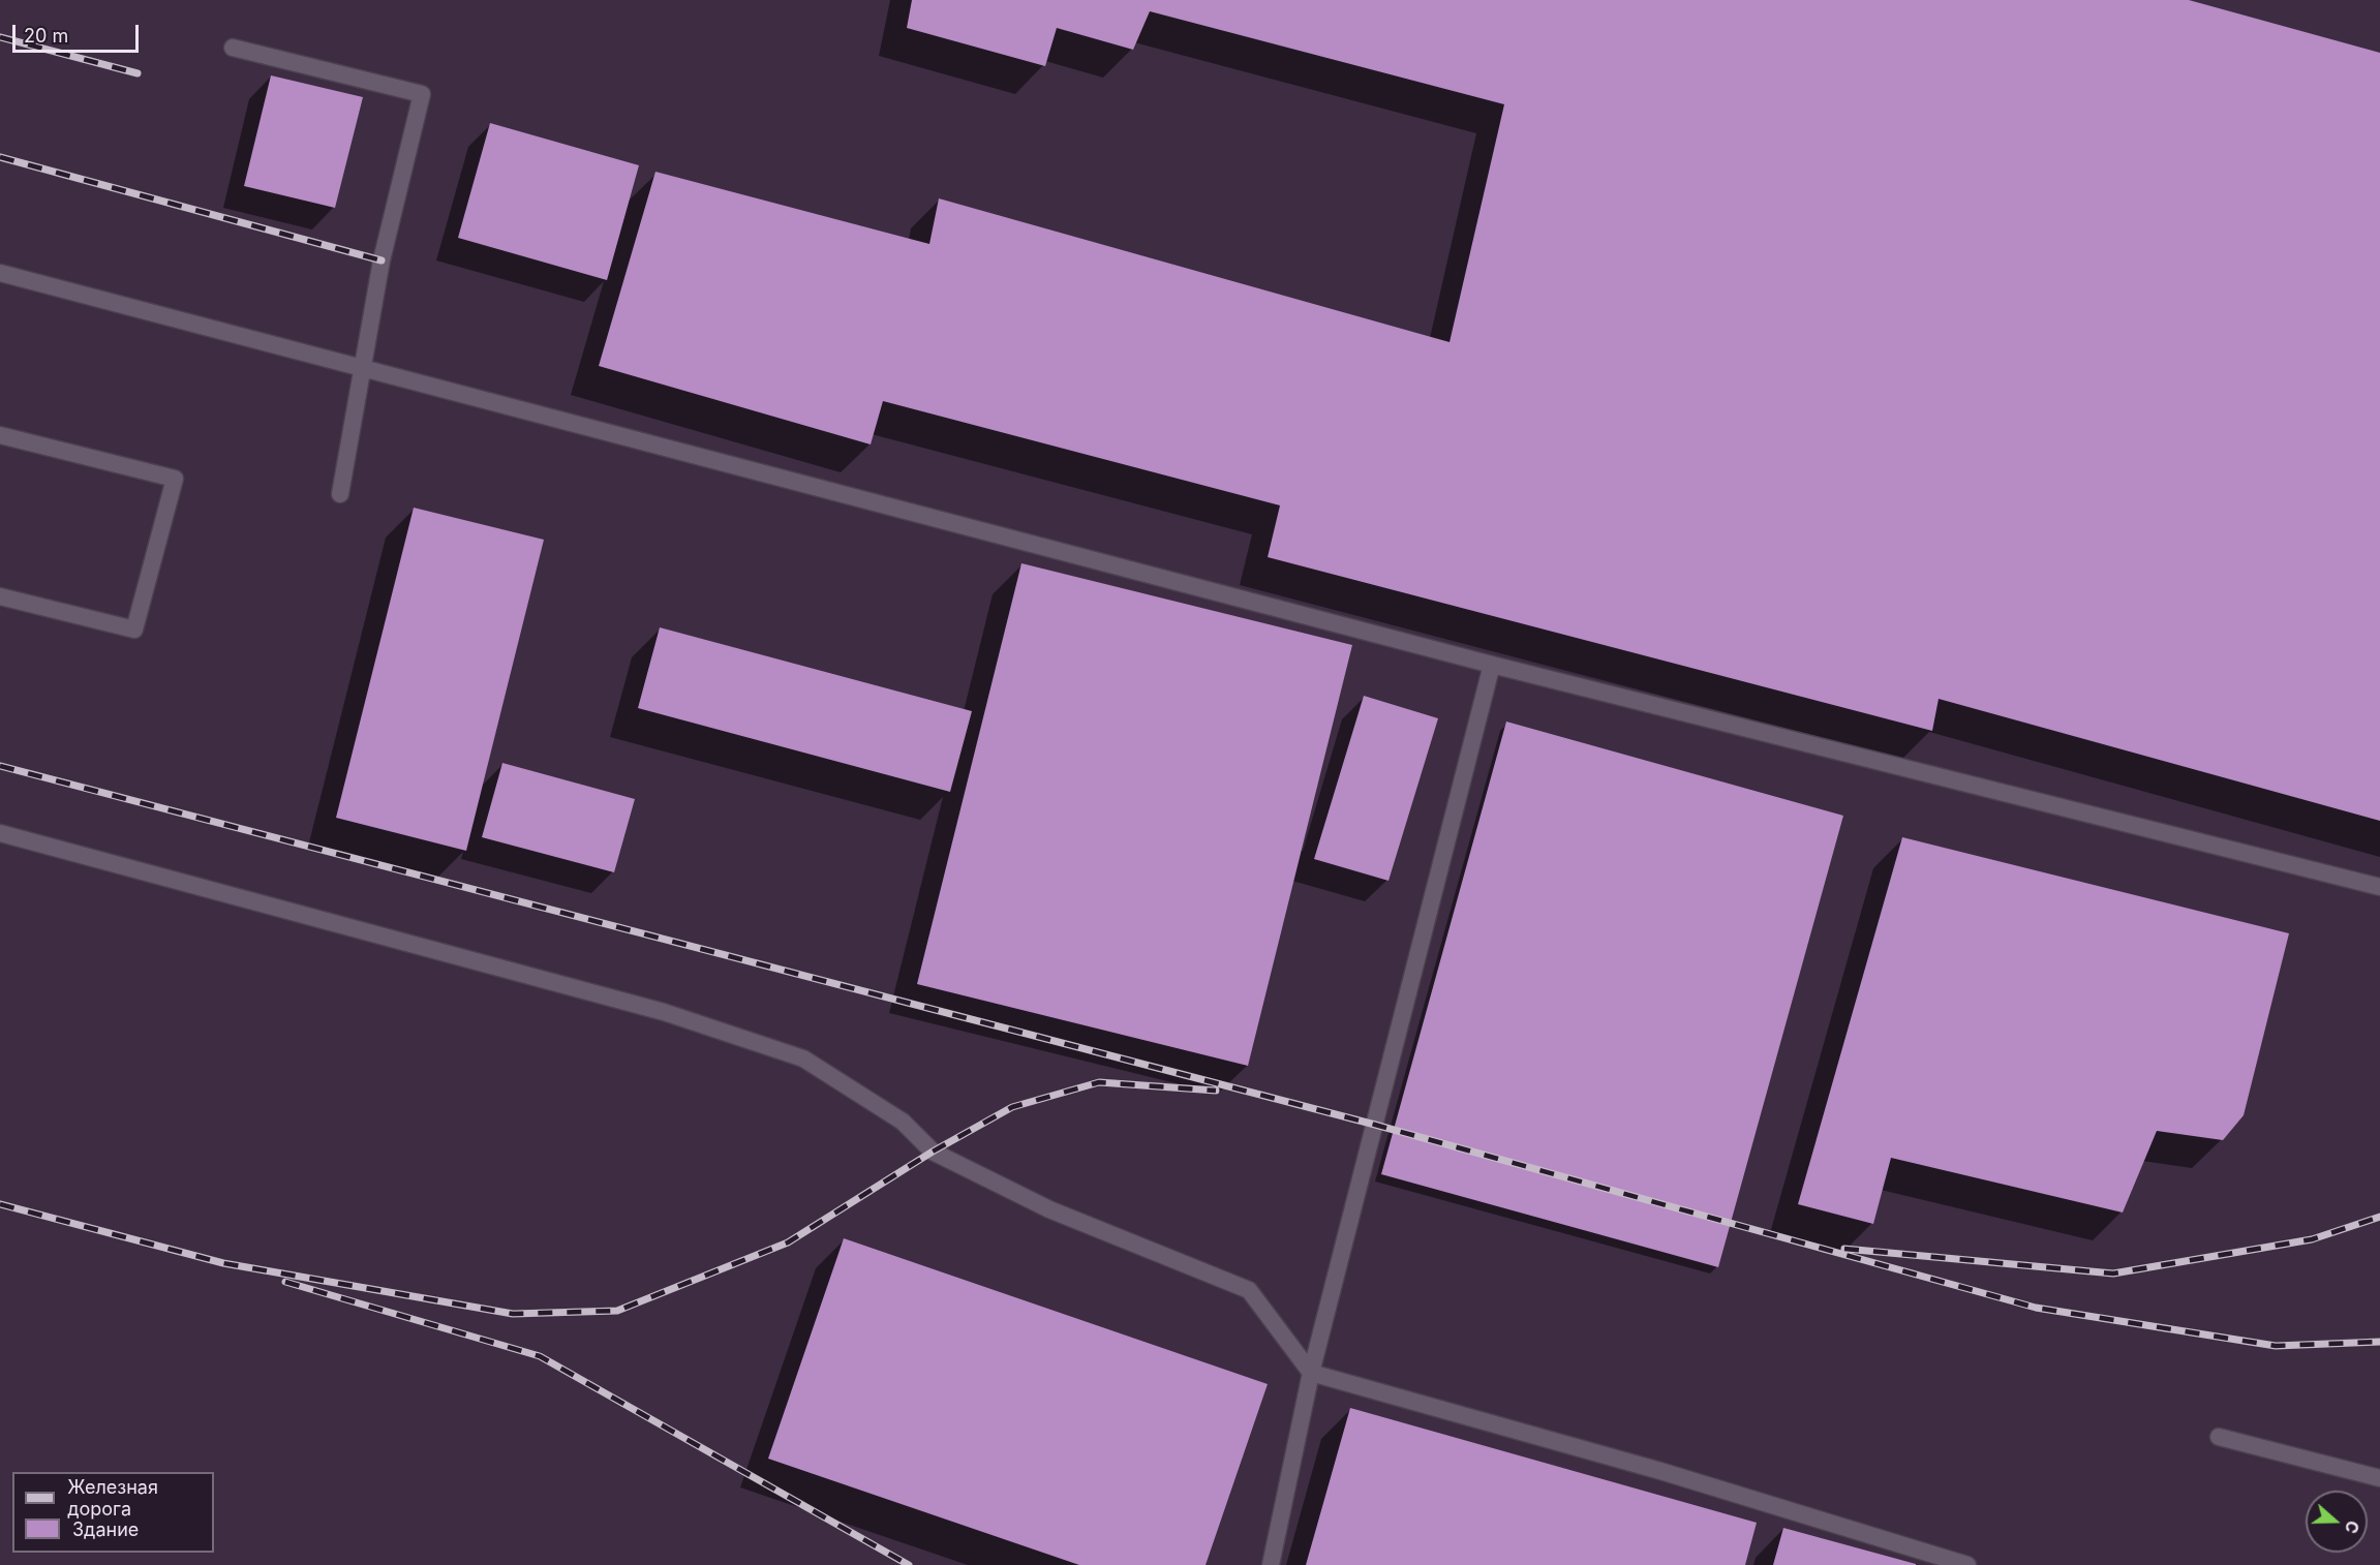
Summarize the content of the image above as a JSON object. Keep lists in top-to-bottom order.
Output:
{
  "legend": ["Железная дорога", "Здание"],
  "scale_bar": "20 m",
  "north": "right"
}
